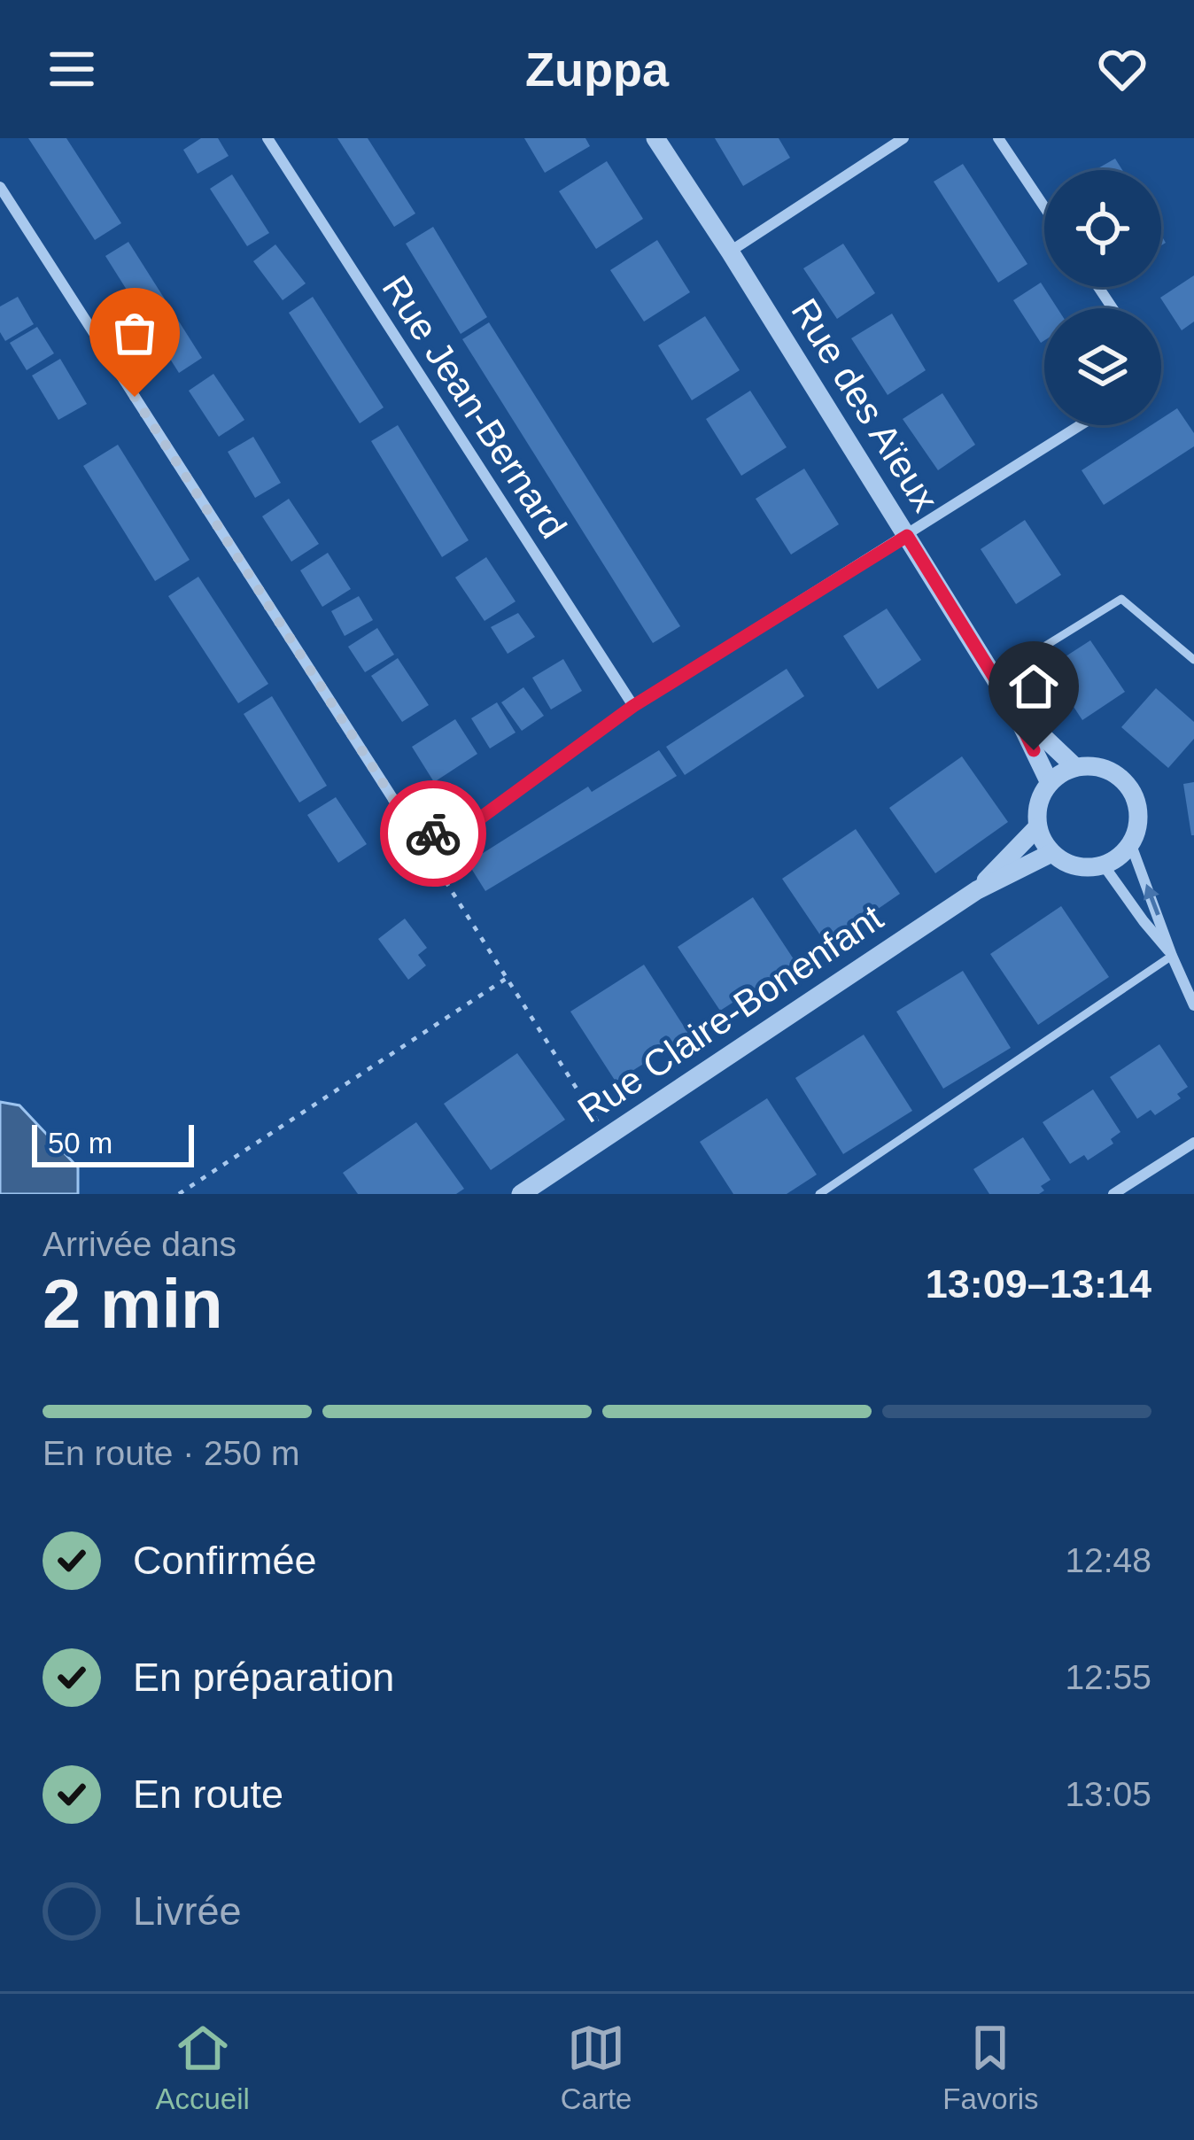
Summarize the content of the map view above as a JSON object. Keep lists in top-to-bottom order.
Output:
{
  "streets": {
    "street": ["Rue des Aïeux", "Rue Jean-Bernard", "Rue Claire-Bonenfant"]
  },
  "crossings": [
    ["Rue des Aïeux", "Rue Claire-Bonenfant"]
  ],
  "scale_bar": "50 m",
  "page": {
    "header": "Zuppa",
    "scale": "50 m",
    "heading": ["2 min", "Arrivée dans", "13:09–13:14"],
    "bar": "En route · 250 m",
    "list": [
      ["Confirmée", "12:48"],
      ["En préparation", "12:55"],
      ["En route", "13:05"],
      "Livrée"
    ],
    "tabs": ["Accueil", "Carte", "Favoris"]
  }
}
